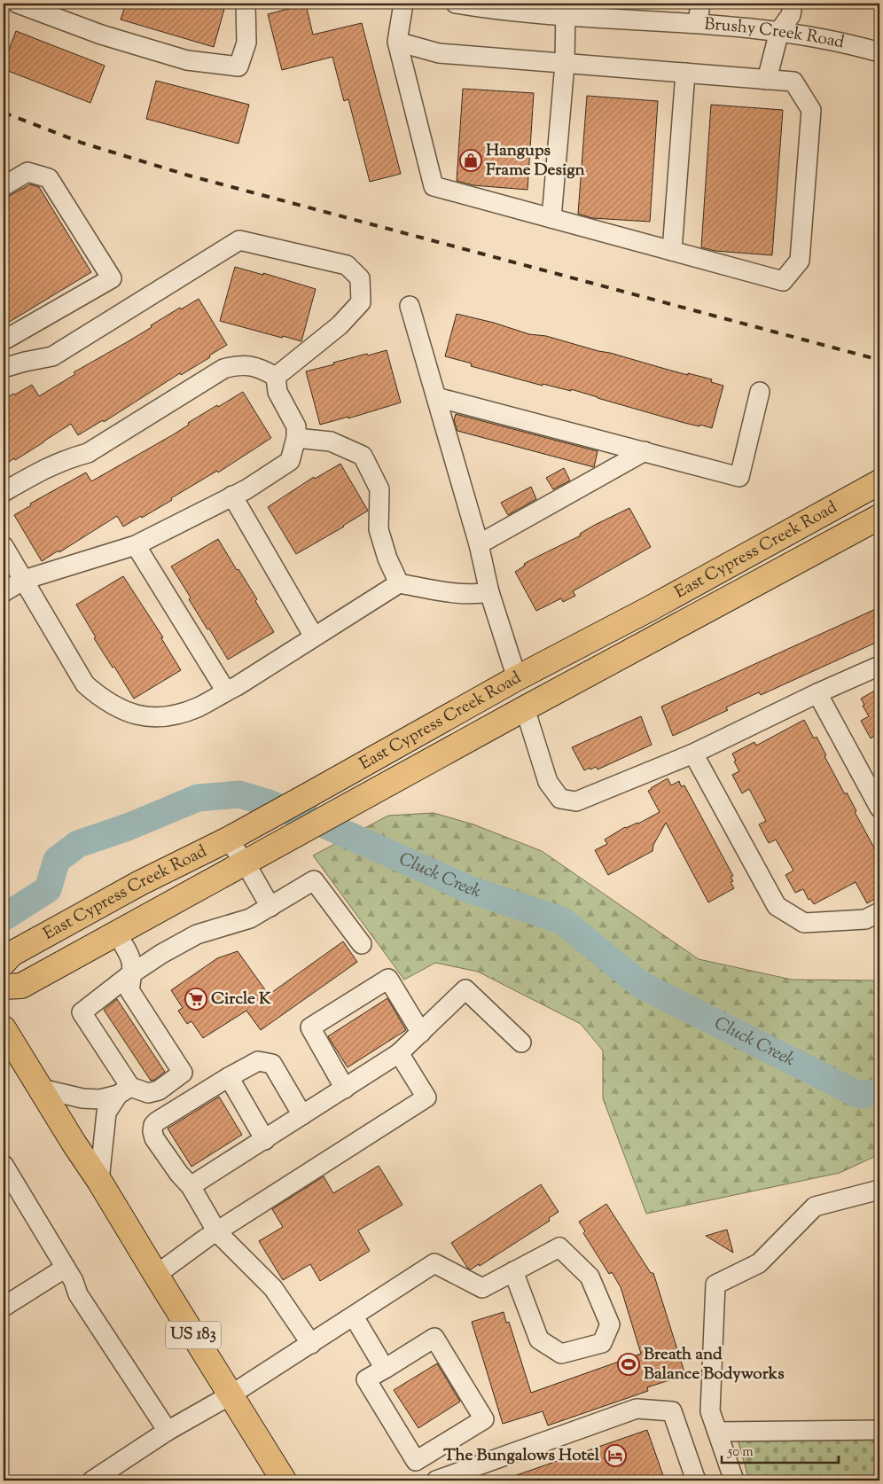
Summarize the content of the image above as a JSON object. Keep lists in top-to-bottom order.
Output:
{
  "streets": {
    "main road": ["East Cypress Creek Road", "US 183"],
    "street": ["Brushy Creek Road"]
  },
  "water": ["Cluck Creek"],
  "places": {
    "shop": ["Hangups Frame Design"],
    "supermarket": ["Circle K"],
    "sports": ["Breath and Balance Bodyworks"],
    "hotel": ["The Bungalows Hotel"]
  },
  "scale_bar": "50 m"
}
